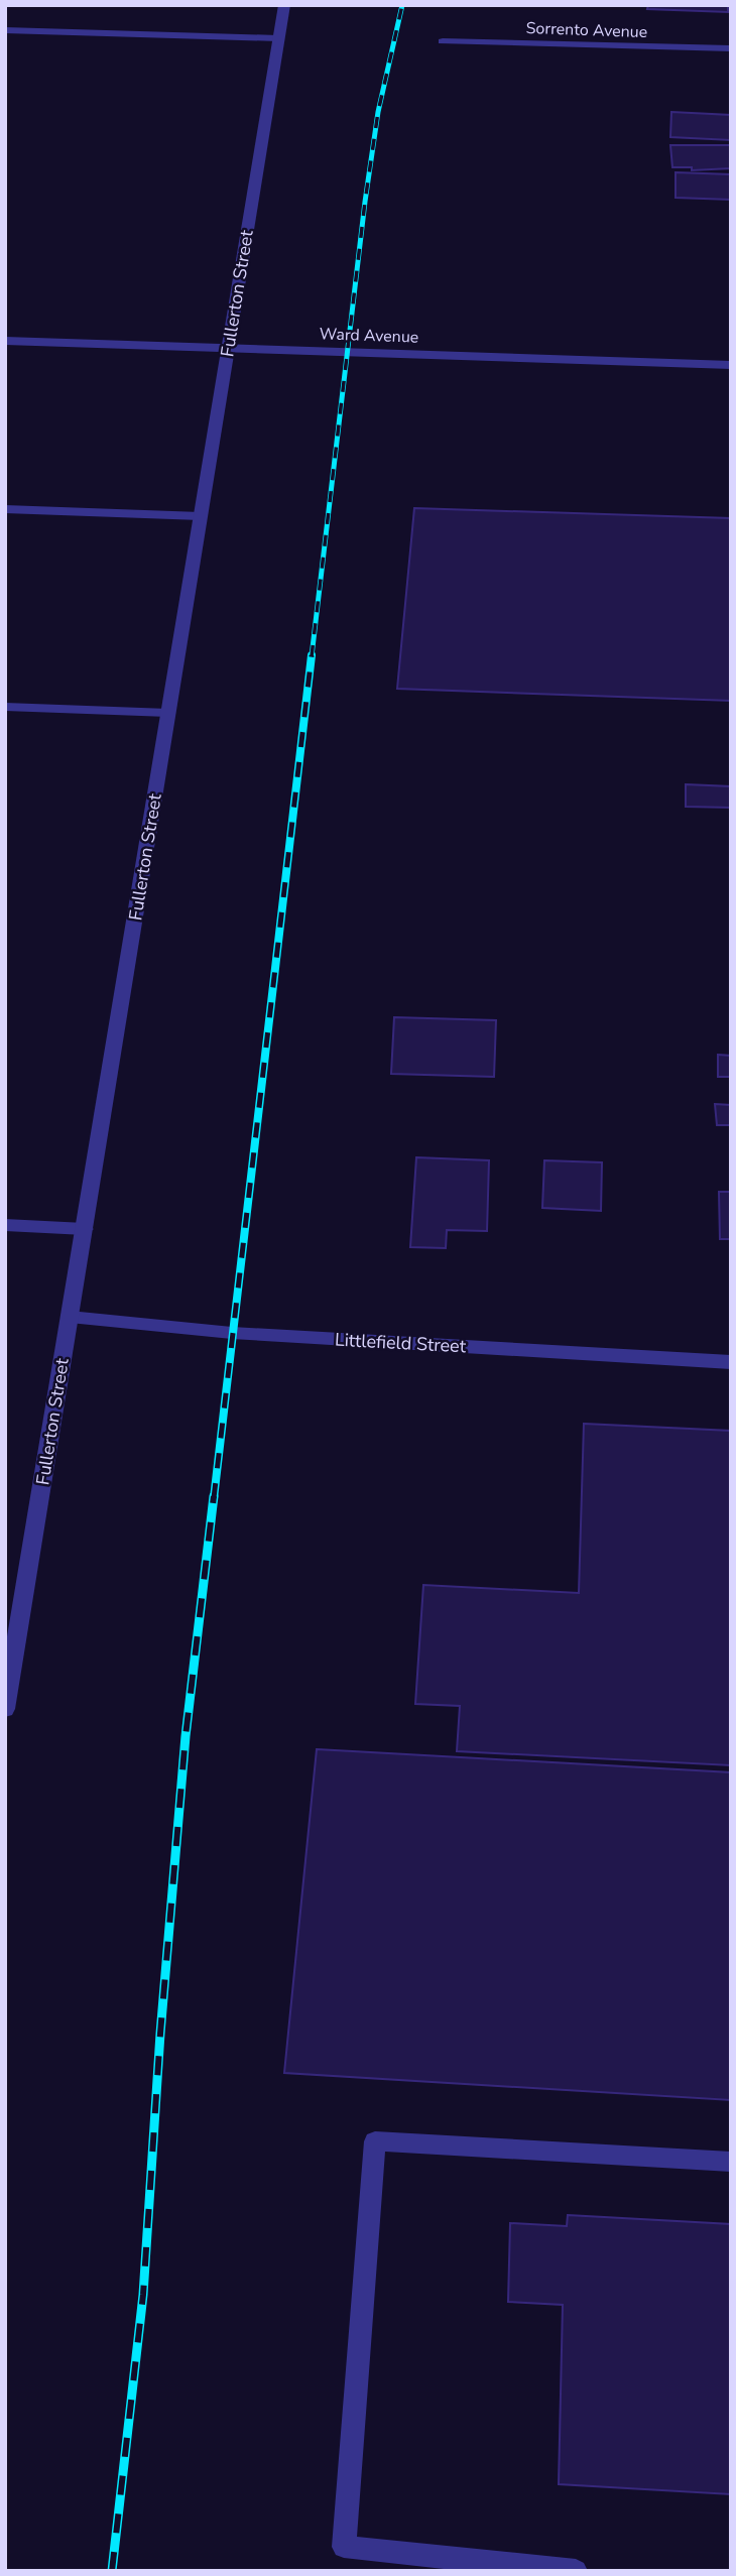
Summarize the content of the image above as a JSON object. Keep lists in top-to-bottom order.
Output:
{
  "streets": {
    "street": [
      "Sorrento Avenue",
      "Fullerton Street",
      "Ward Avenue",
      "Littlefield Street"
    ]
  },
  "crossings": [
    ["Fullerton Street", "Ward Avenue"],
    ["Fullerton Street", "Littlefield Street"]
  ]
}
